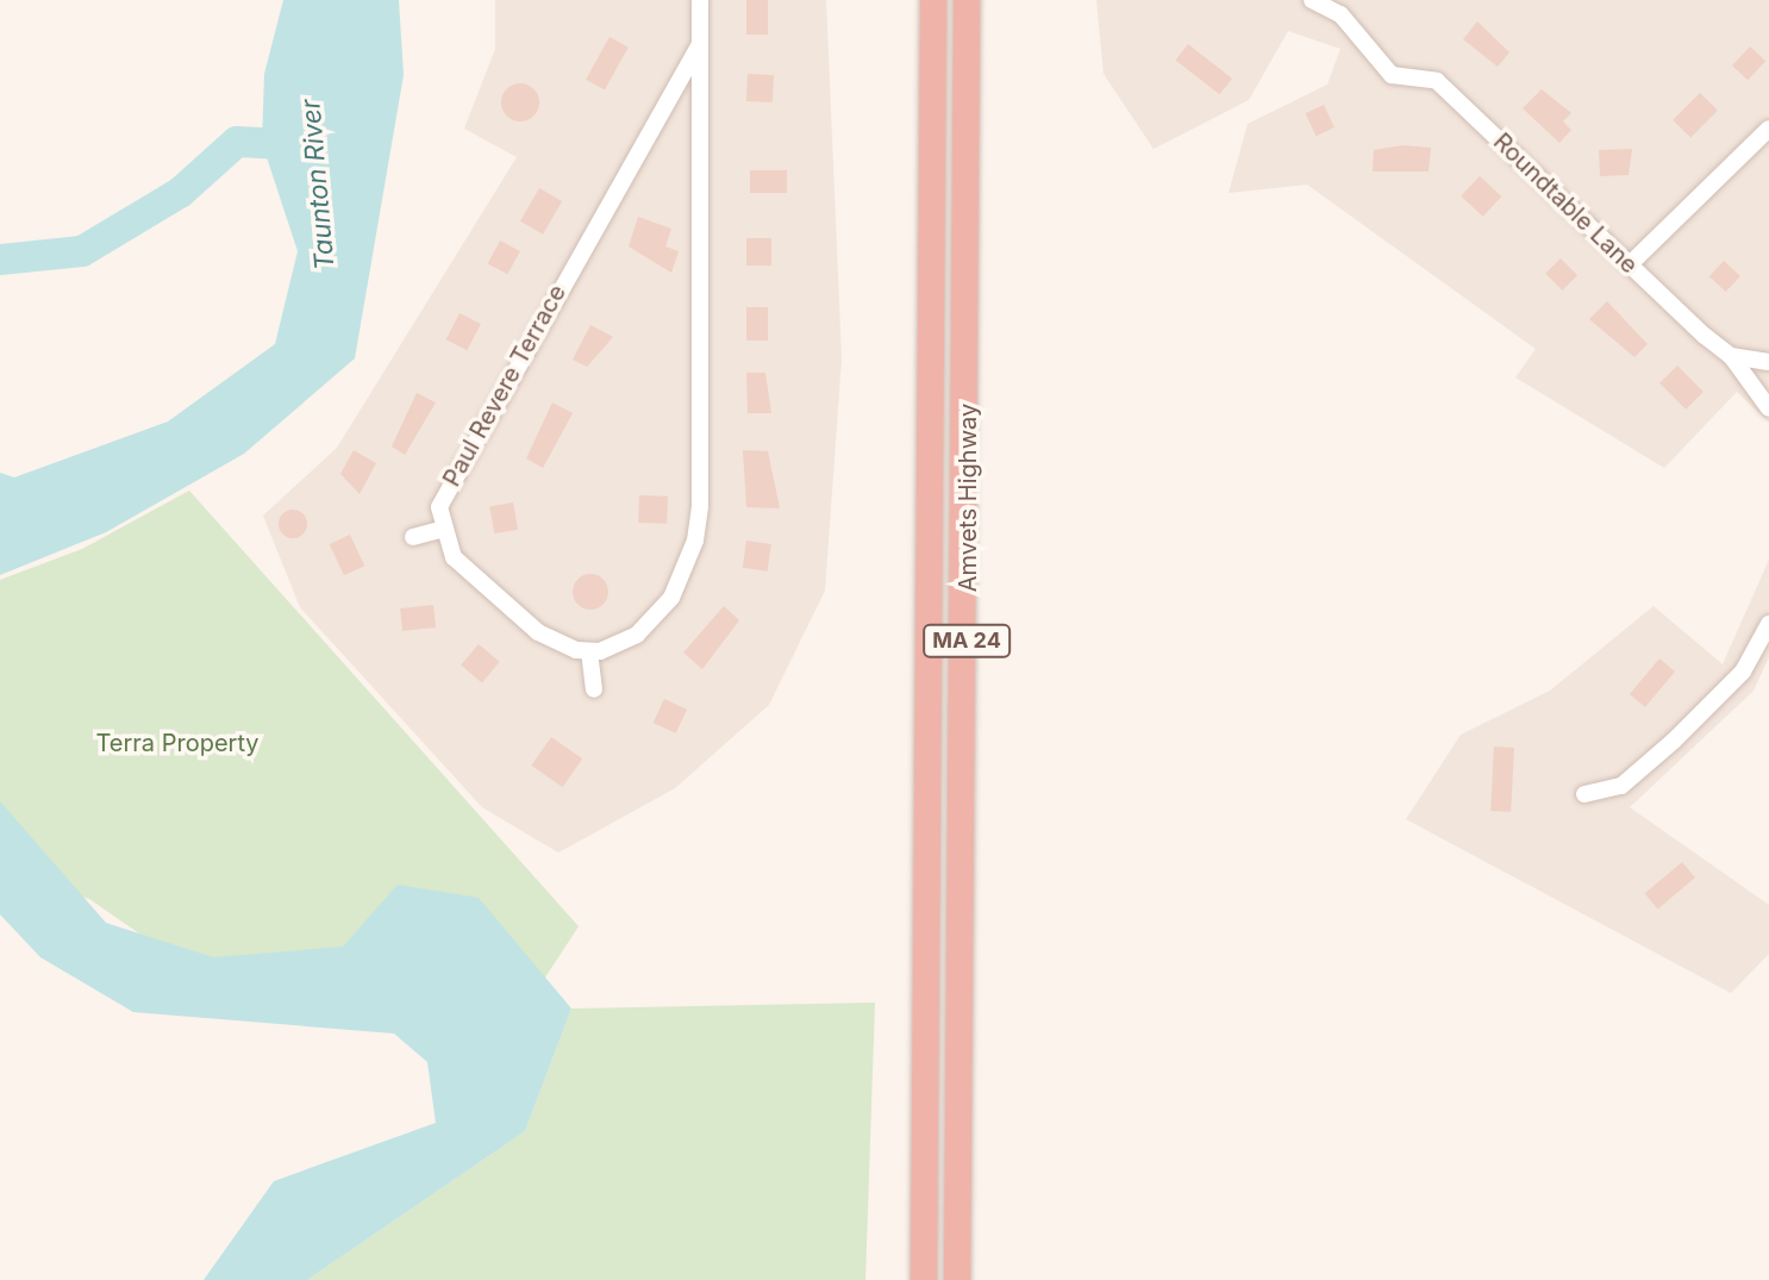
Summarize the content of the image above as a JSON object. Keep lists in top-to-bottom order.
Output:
{
  "streets": {
    "highway": ["Amvets Highway", "MA 24"],
    "street": ["Roundtable Lane", "Paul Revere Terrace"]
  },
  "water": ["Taunton River"],
  "parks": ["Terra Property"]
}
